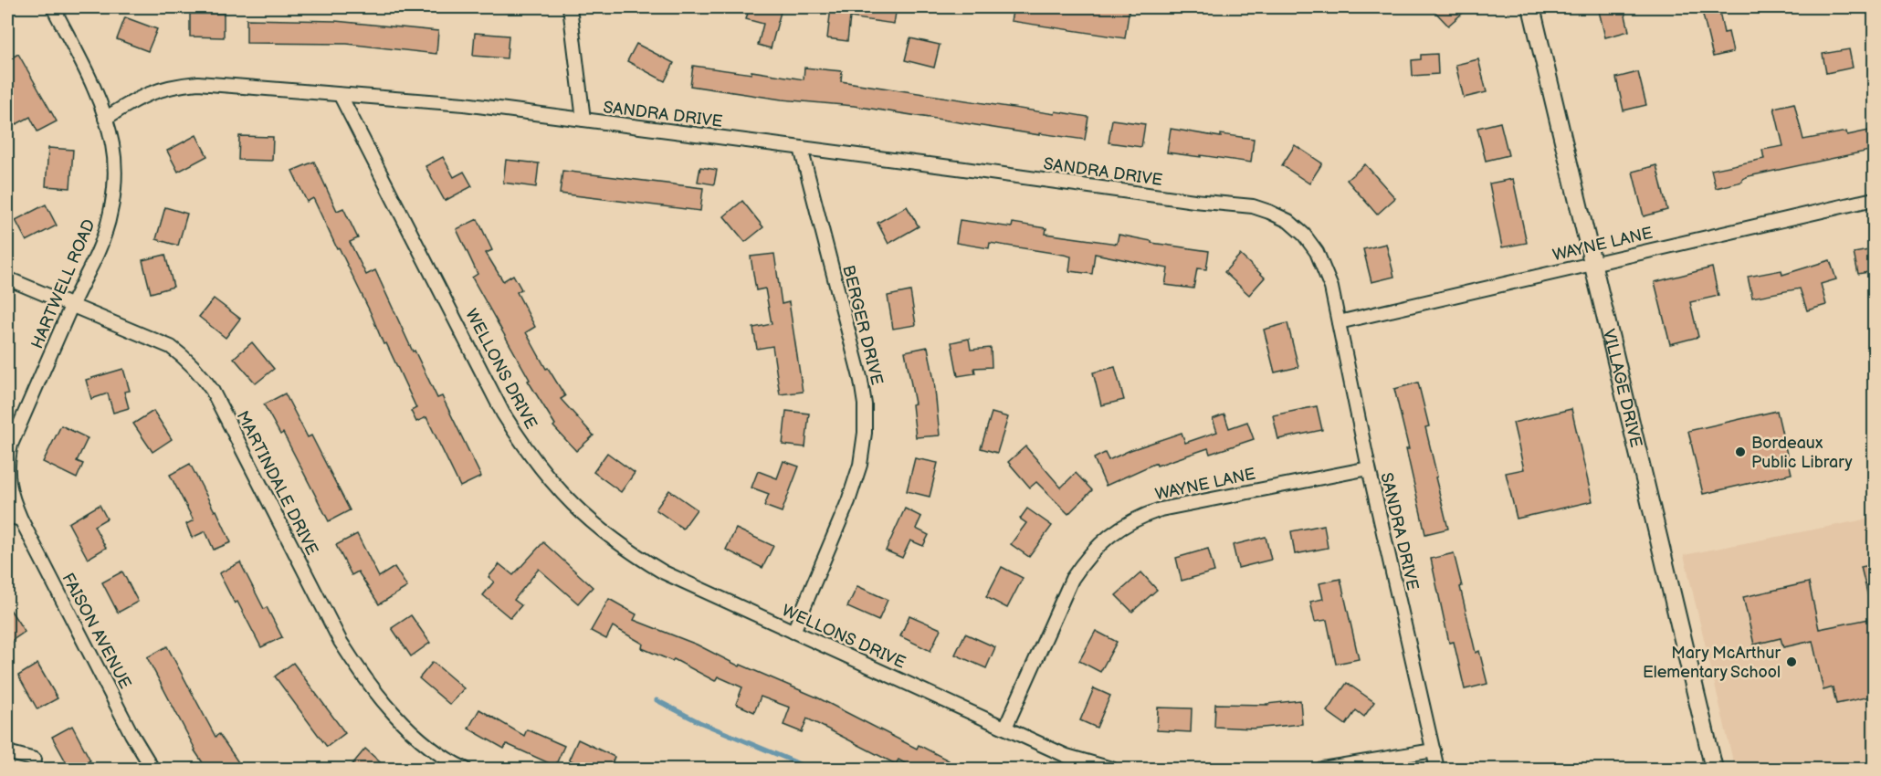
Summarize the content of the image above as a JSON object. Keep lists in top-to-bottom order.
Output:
{
  "streets": {
    "main road": ["VILLAGE DRIVE"],
    "street": [
      "SANDRA DRIVE",
      "WAYNE LANE",
      "HARTWELL ROAD",
      "BERGER DRIVE",
      "WELLONS DRIVE",
      "MARTINDALE DRIVE",
      "FAISON AVENUE"
    ]
  },
  "crossings": [
    ["SANDRA DRIVE", "WAYNE LANE"],
    ["SANDRA DRIVE", "BERGER DRIVE"],
    ["SANDRA DRIVE", "WELLONS DRIVE"],
    ["WAYNE LANE", "WELLONS DRIVE"],
    ["WAYNE LANE", "VILLAGE DRIVE"],
    ["HARTWELL ROAD", "MARTINDALE DRIVE"],
    ["HARTWELL ROAD", "FAISON AVENUE"],
    ["BERGER DRIVE", "WELLONS DRIVE"]
  ],
  "places": ["Bordeaux Public Library", "Mary McArthur Elementary School"]
}
